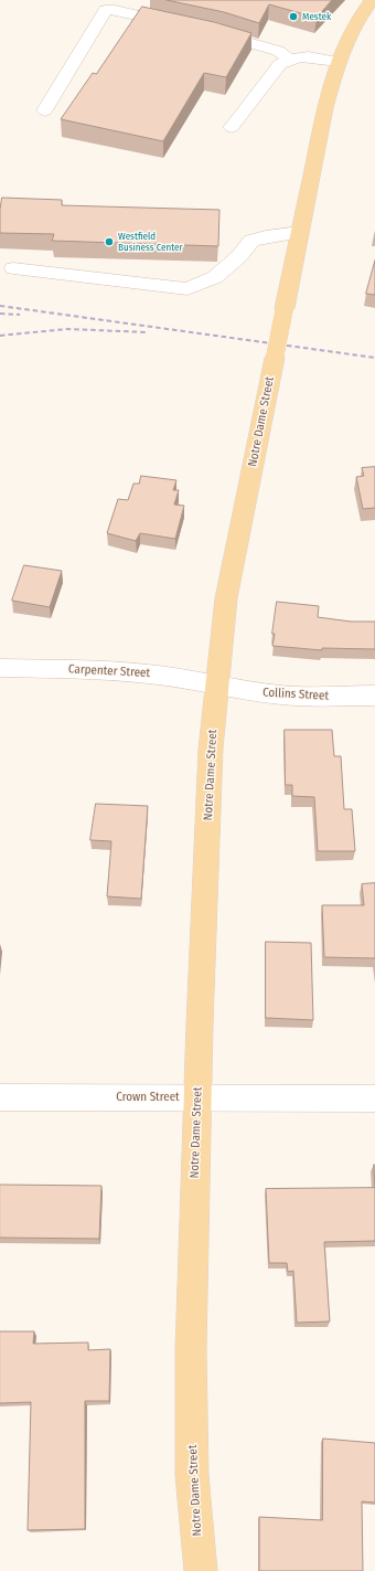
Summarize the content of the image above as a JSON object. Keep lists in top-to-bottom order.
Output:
{
  "streets": {
    "main road": ["Notre Dame Street"],
    "street": ["Carpenter Street", "Collins Street", "Crown Street"]
  },
  "crossings": [
    ["Notre Dame Street", "Carpenter Street"],
    ["Notre Dame Street", "Collins Street"],
    ["Notre Dame Street", "Crown Street"],
    ["Carpenter Street", "Collins Street"]
  ],
  "places": ["Mestek", "Westfield Business Center"]
}
